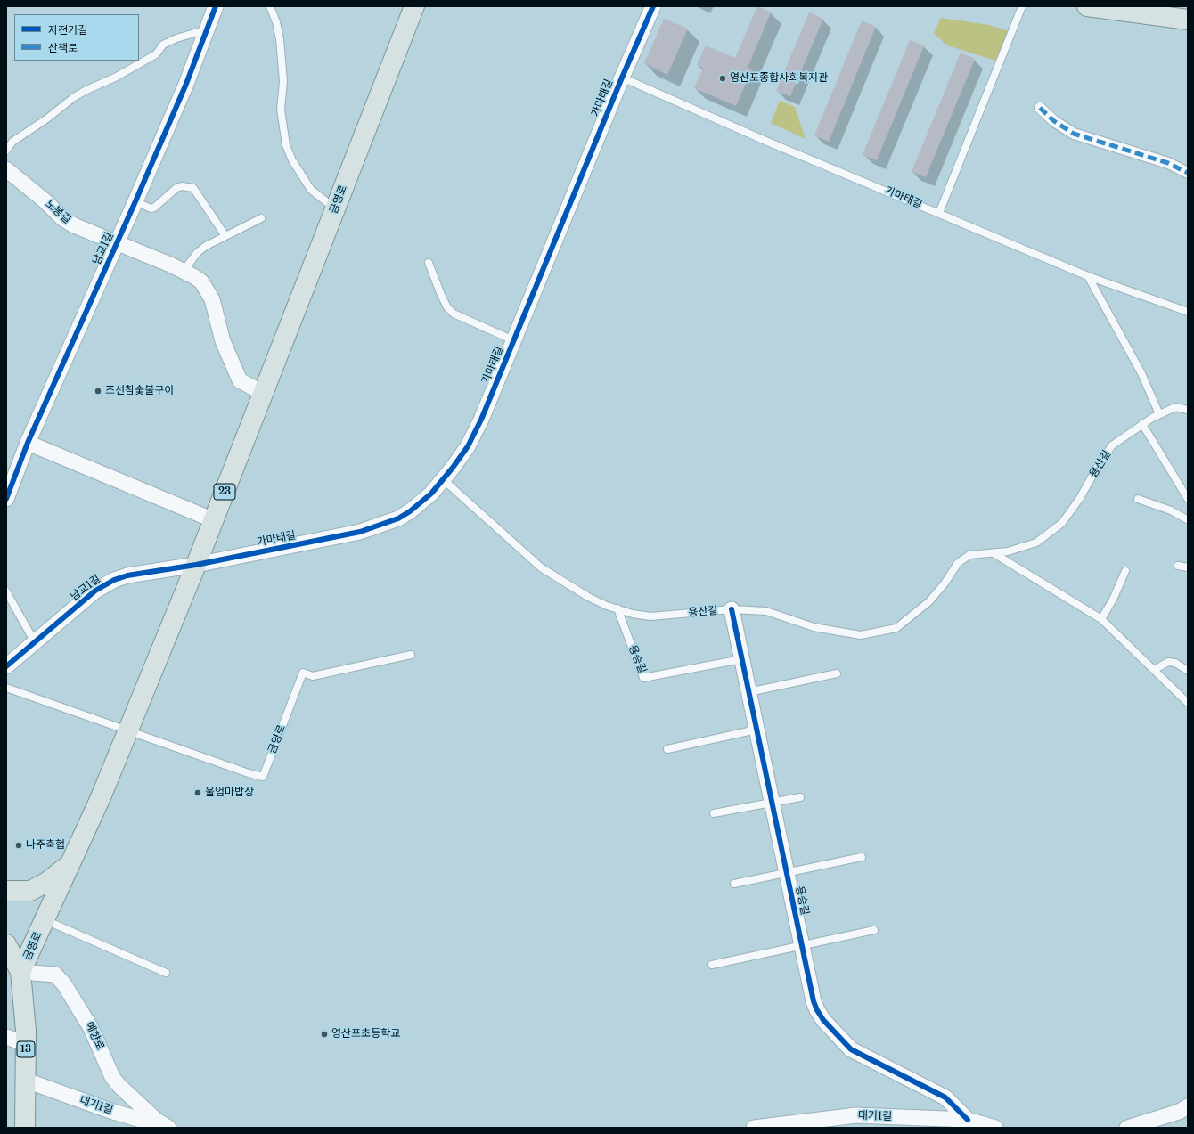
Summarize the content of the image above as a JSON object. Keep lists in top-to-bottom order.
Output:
{
  "streets": {
    "main road": ["금영로", "23", "13"],
    "street": [
      "가마태길",
      "노봉길",
      "남교1길",
      "용승길",
      "예향로",
      "대기1길"
    ],
    "lane": ["용산길"]
  },
  "crossings": [
    ["가마태길", "금영로"],
    ["가마태길", "남교1길"],
    ["가마태길", "용산길"],
    ["금영로", "남교1길"],
    ["금영로", "예향로"],
    ["금영로", "13"],
    ["노봉길", "남교1길"],
    ["용산길", "용승길"],
    ["용승길", "대기1길"],
    ["예향로", "13"],
    ["예향로", "대기1길"],
    ["13", "대기1길"]
  ],
  "places": [
    "영산포종합사회복지관",
    "조선참숯불구이",
    "울엄마밥상",
    "나주축협",
    "영산포초등학교"
  ],
  "legend": ["자전거길", "산책로"]
}
